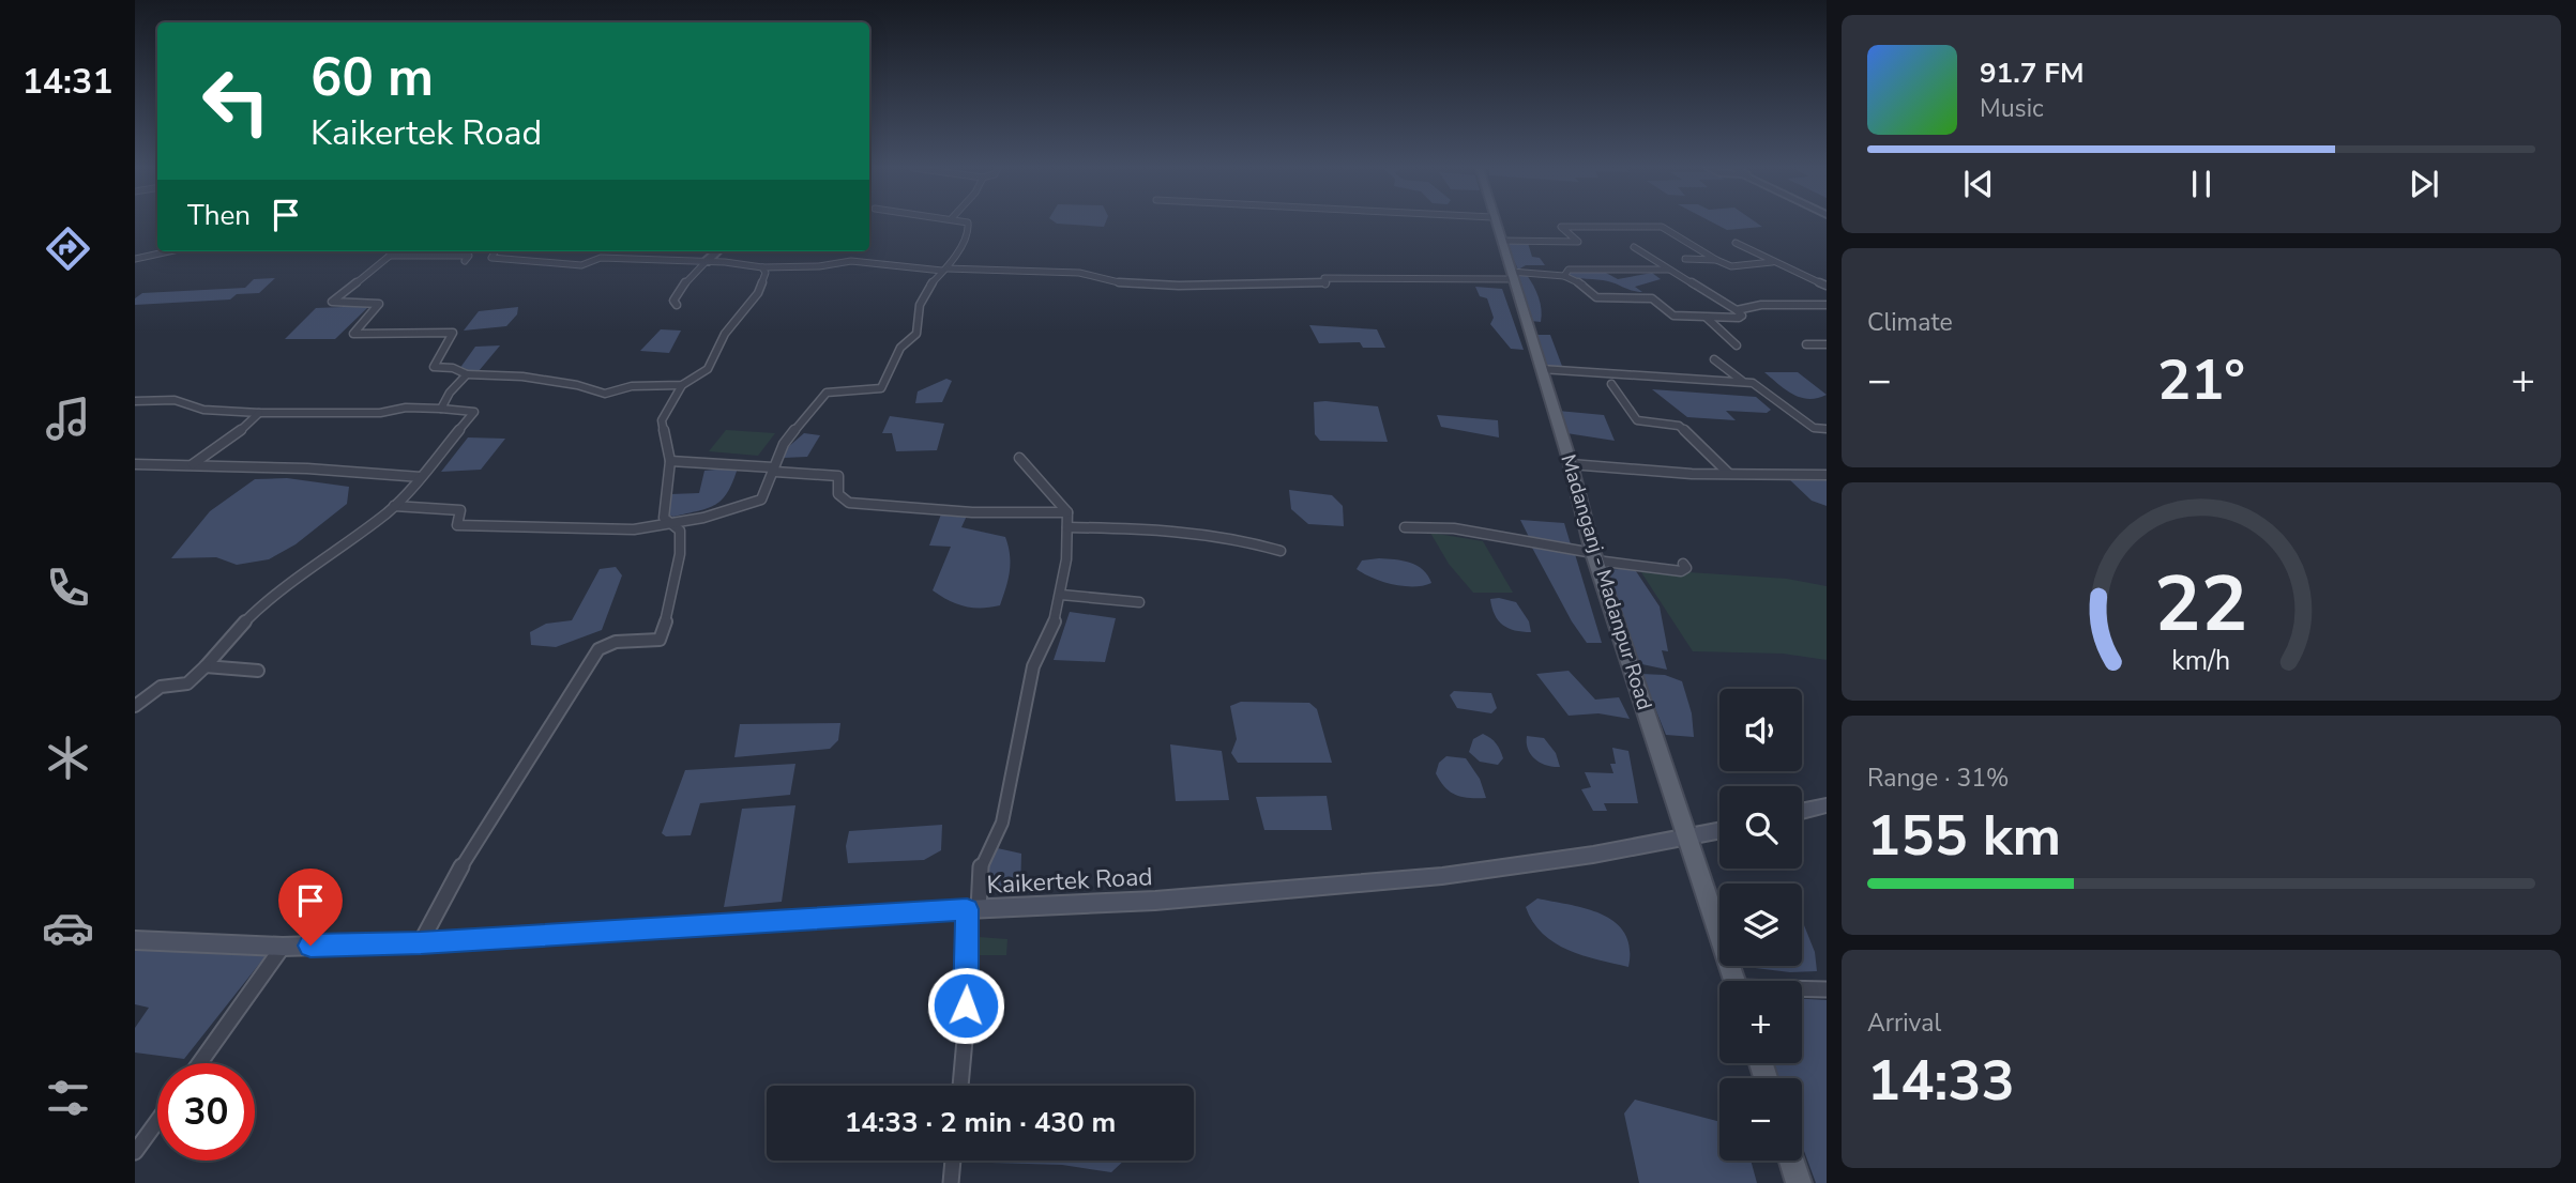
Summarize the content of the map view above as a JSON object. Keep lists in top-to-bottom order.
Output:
{
  "streets": {
    "main road": ["Madanganj - Madanpur Road", "Kaikertek Road"]
  },
  "crossings": [
    ["Madanganj - Madanpur Road", "Kaikertek Road"]
  ],
  "page": {
    "tabs": "14:31",
    "turn": ["60 m", "Kaikertek Road"],
    "song": ["91.7 FM", "Music"],
    "then": "Then",
    "tile": [
      "Climate",
      ["Range · 31%", "155 km"],
      ["Arrival", "14:33"]
    ],
    "heat": ["−", "21°", "+"],
    "map_buttons": ["+", "−"],
    "limit": "30",
    "trip": "14:33 · 2 min · 430 m",
    "gauge": ["22", "km/h"]
  }
}
